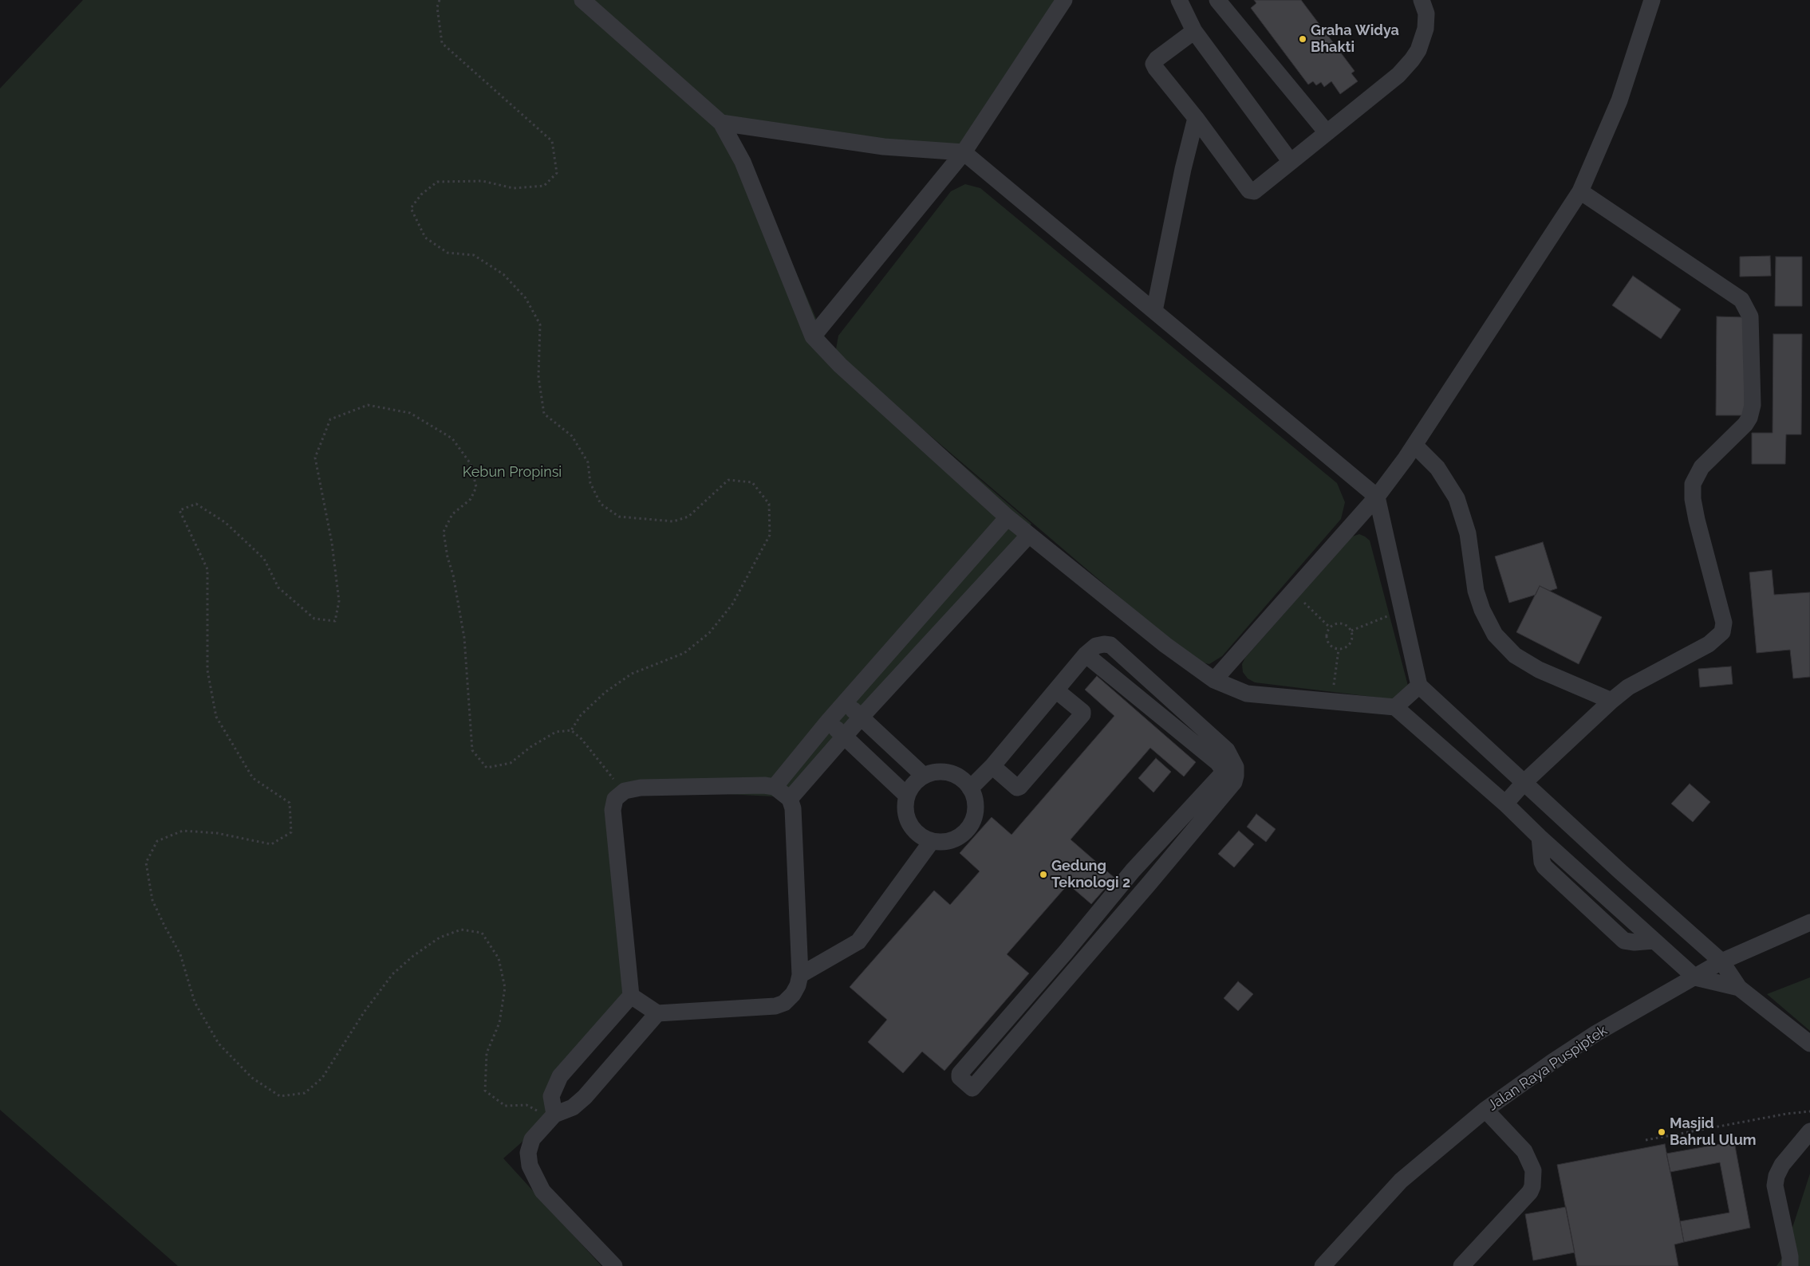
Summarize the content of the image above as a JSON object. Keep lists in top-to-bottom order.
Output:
{
  "streets": {
    "street": ["Jalan Raya Puspiptek"]
  },
  "parks": ["Kebun Propinsi"],
  "places": ["Graha Widya Bhakti", "Gedung Teknologi 2", "Masjid Bahrul Ulum"]
}
